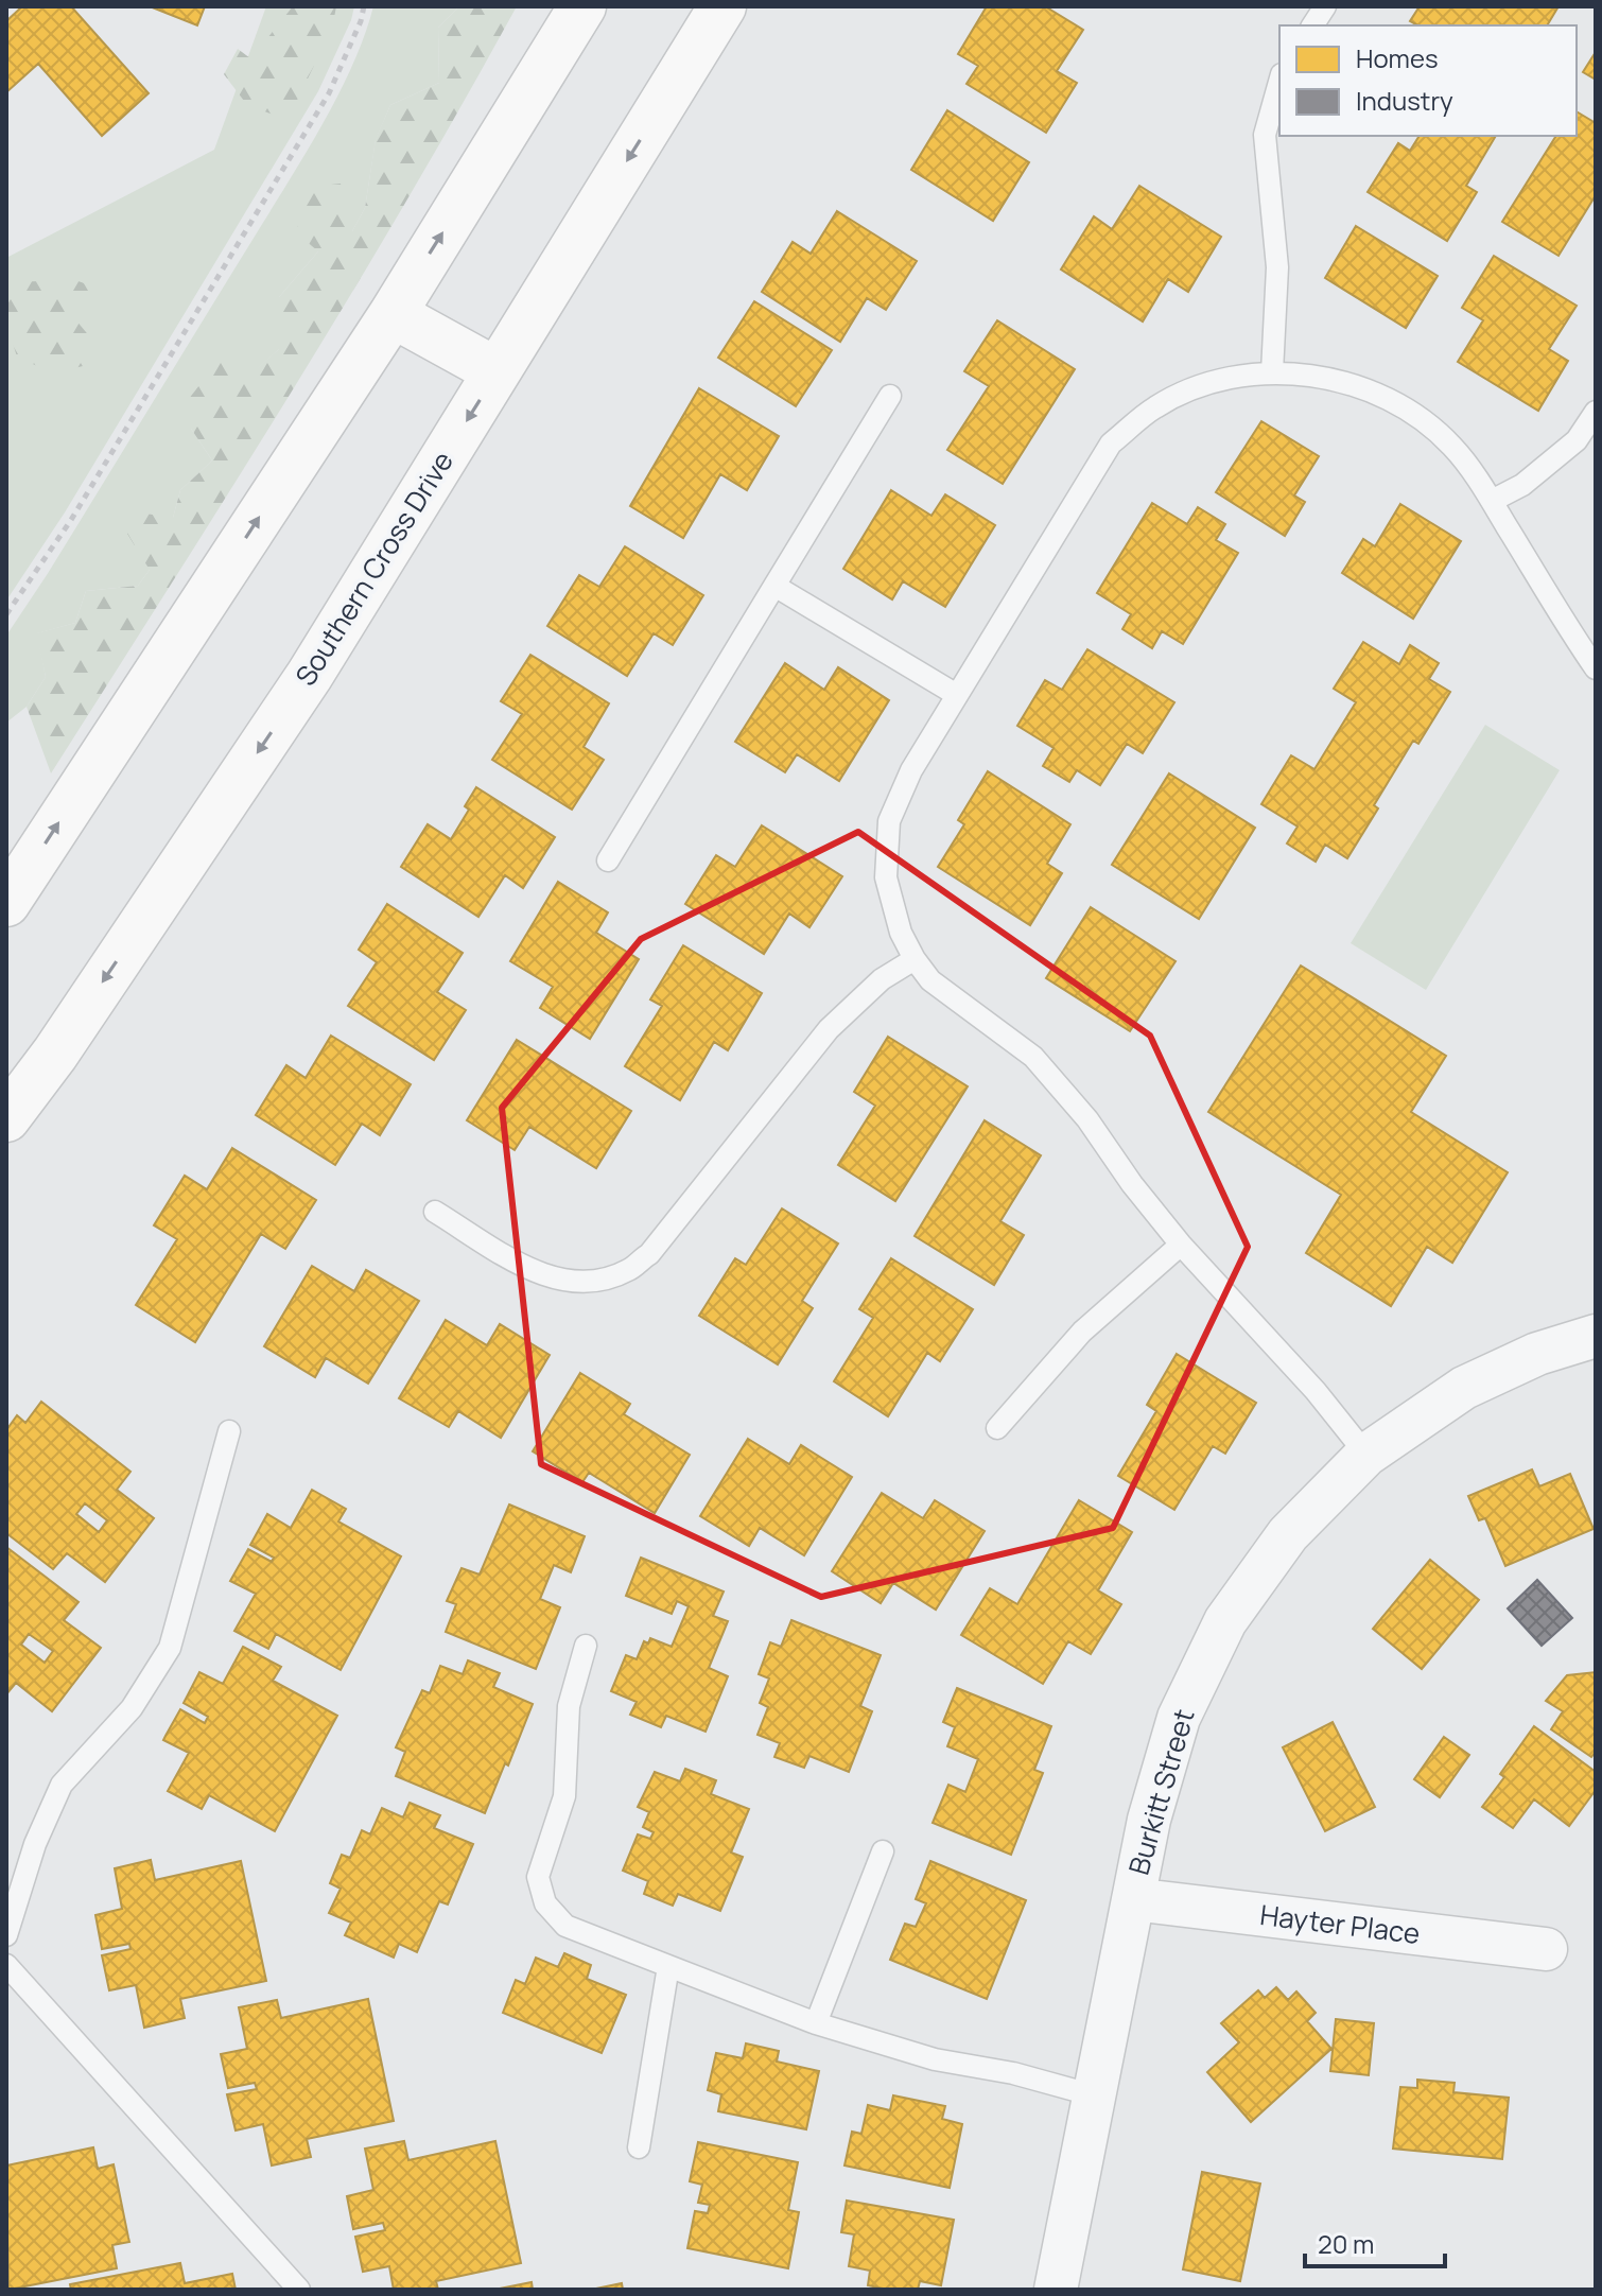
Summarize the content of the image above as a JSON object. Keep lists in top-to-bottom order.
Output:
{
  "streets": {
    "main road": ["Southern Cross Drive"],
    "street": ["Burkitt Street", "Hayter Place"]
  },
  "crossings": [
    ["Burkitt Street", "Hayter Place"]
  ],
  "legend": ["Homes", "Industry"],
  "scale_bar": "20 m"
}
